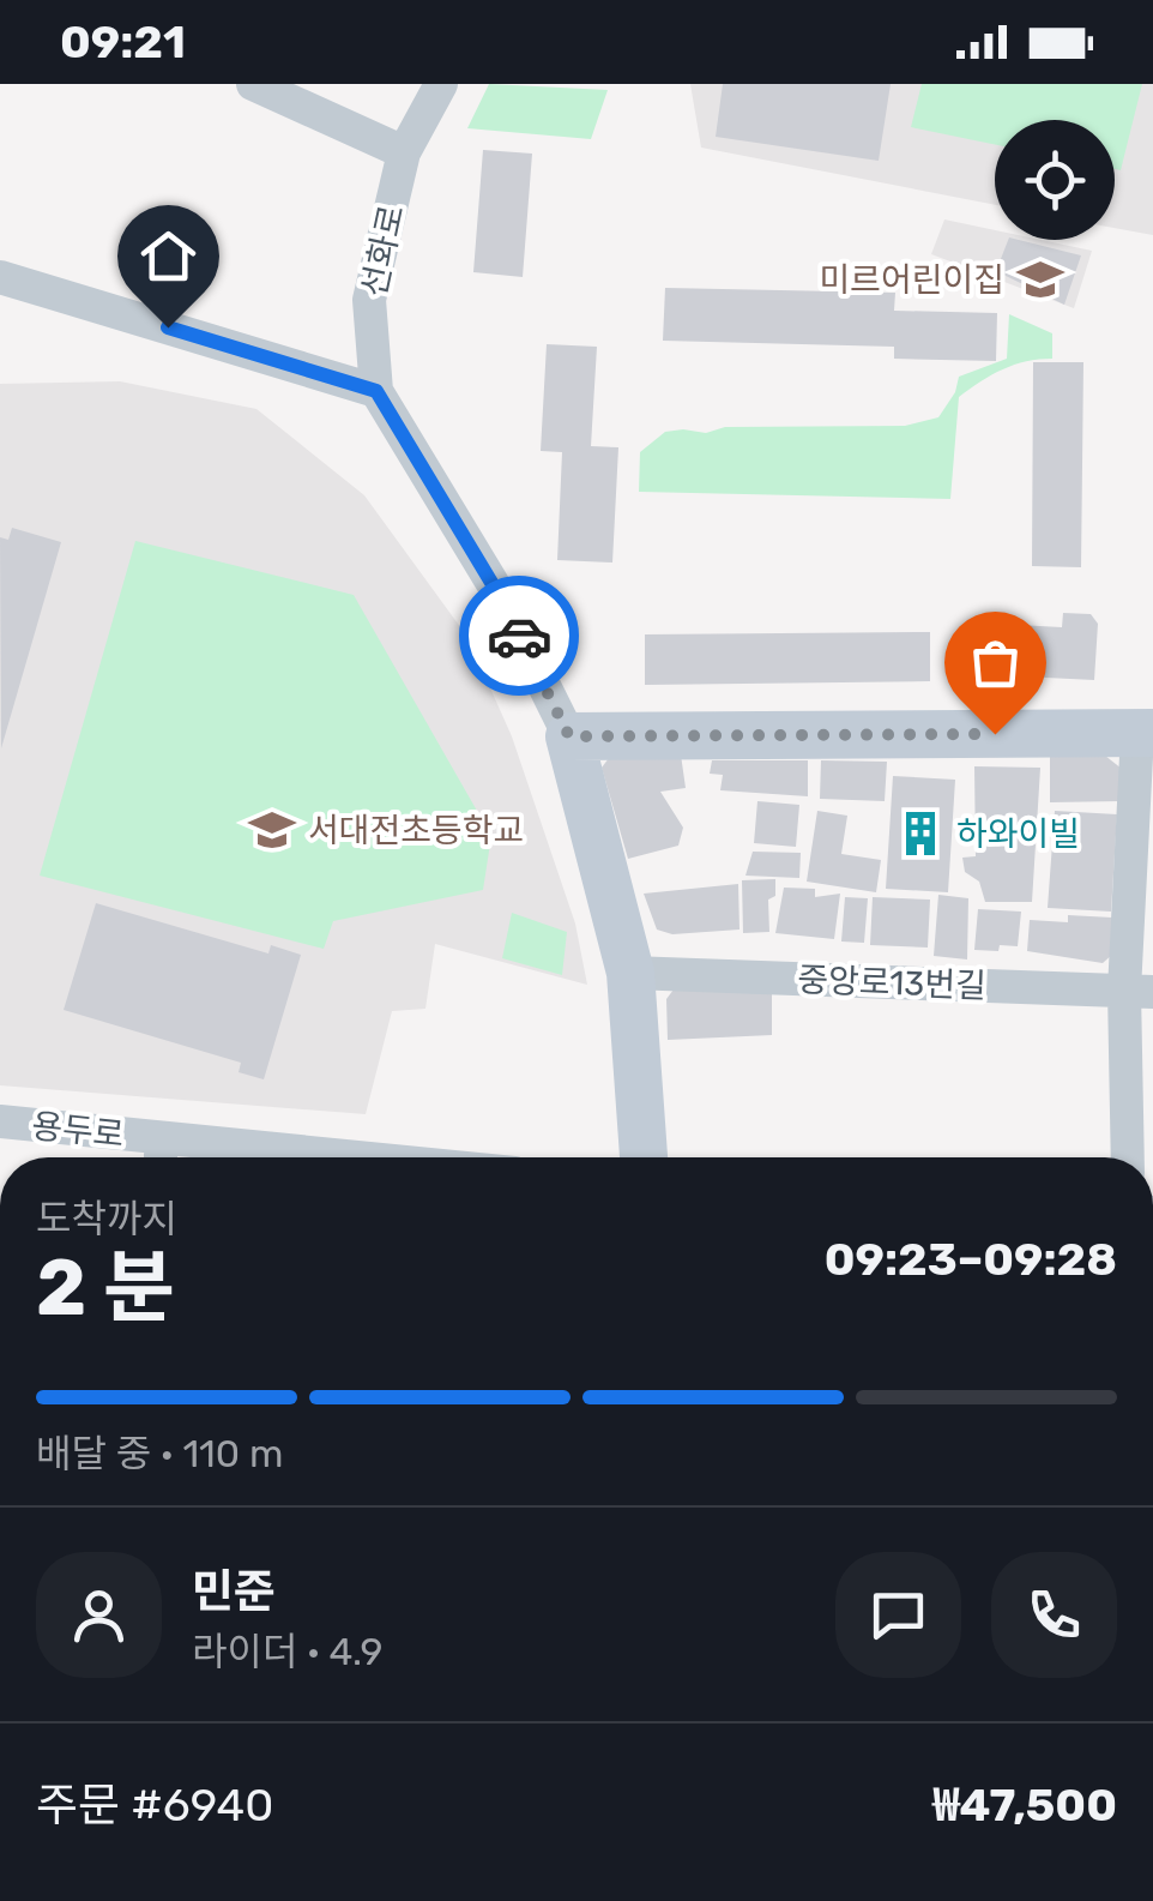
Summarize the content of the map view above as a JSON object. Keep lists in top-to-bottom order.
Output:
{
  "streets": {
    "street": ["선화로", "중앙로13번길", "용두로"]
  },
  "places": {
    "school or university": ["미르어린이집", "서대전초등학교"],
    "building": ["하와이빌"]
  },
  "page": {
    "status": "09:21",
    "heading": ["2 분", "도착까지", "09:23–09:28"],
    "panel": [
      "민준",
      "라이더 · 4.9",
      "주문 #6940",
      "₩47,500"
    ],
    "bar": "배달 중 · 110 m"
  }
}
